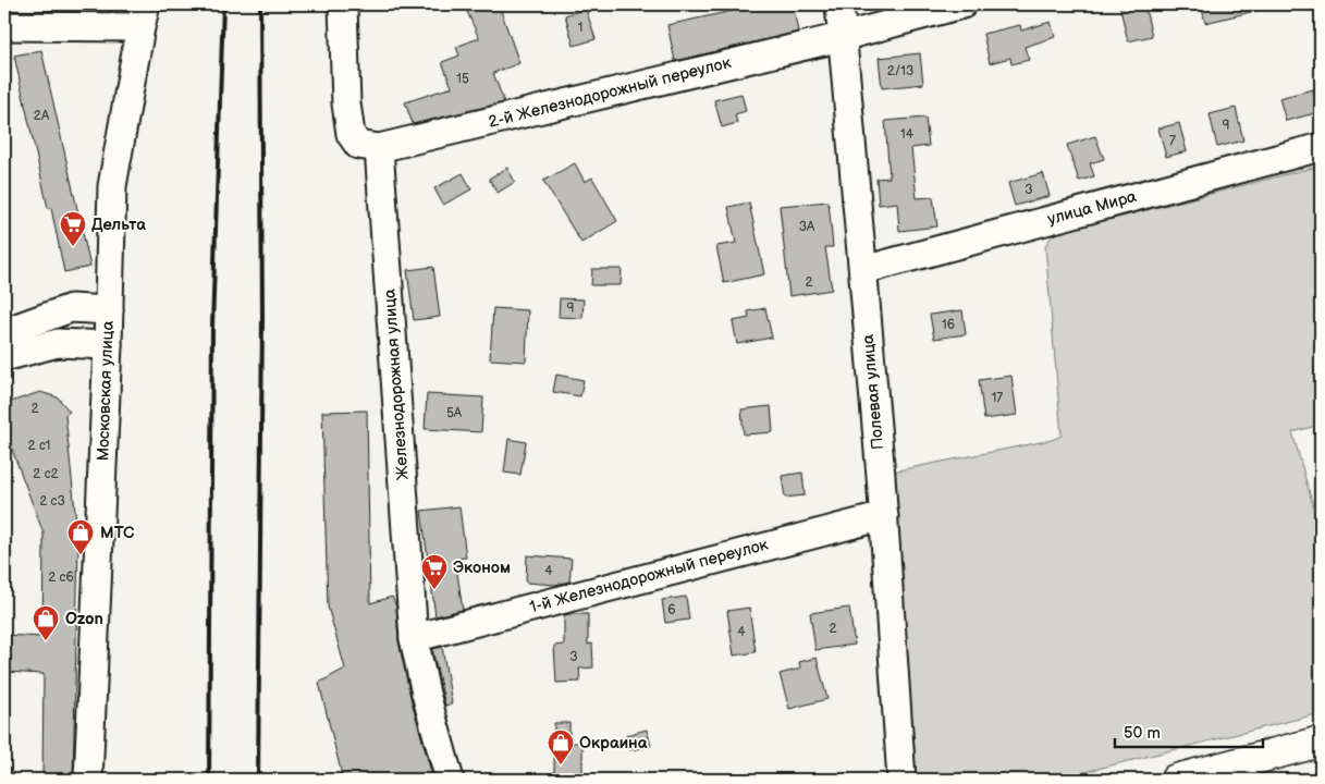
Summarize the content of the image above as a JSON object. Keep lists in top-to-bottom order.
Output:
{
  "streets": {
    "street": [
      "2-й Железнодорожный переулок",
      "улица Мира",
      "Железнодорожная улица",
      "Московская улица",
      "Полевая улица",
      "1-й Железнодорожный переулок"
    ]
  },
  "crossings": [
    ["2-й Железнодорожный переулок", "Железнодорожная улица"],
    ["2-й Железнодорожный переулок", "Полевая улица"],
    ["улица Мира", "Полевая улица"],
    ["Железнодорожная улица", "1-й Железнодорожный переулок"],
    ["Полевая улица", "1-й Железнодорожный переулок"]
  ],
  "places": {
    "supermarket": ["Дельта", "Эконом"],
    "shop": ["МТС", "Ozon", "Окраина"]
  },
  "house_numbers": [
    "1",
    "2/13",
    "15",
    "2А",
    "9",
    "14",
    "7",
    "3",
    "3А",
    "2",
    "9",
    "16",
    "17",
    "2",
    "5А",
    "2 с1",
    "2 с2",
    "2 с3",
    "4",
    "2 с6",
    "6",
    "2",
    "4",
    "3"
  ],
  "scale_bar": "50 m"
}
